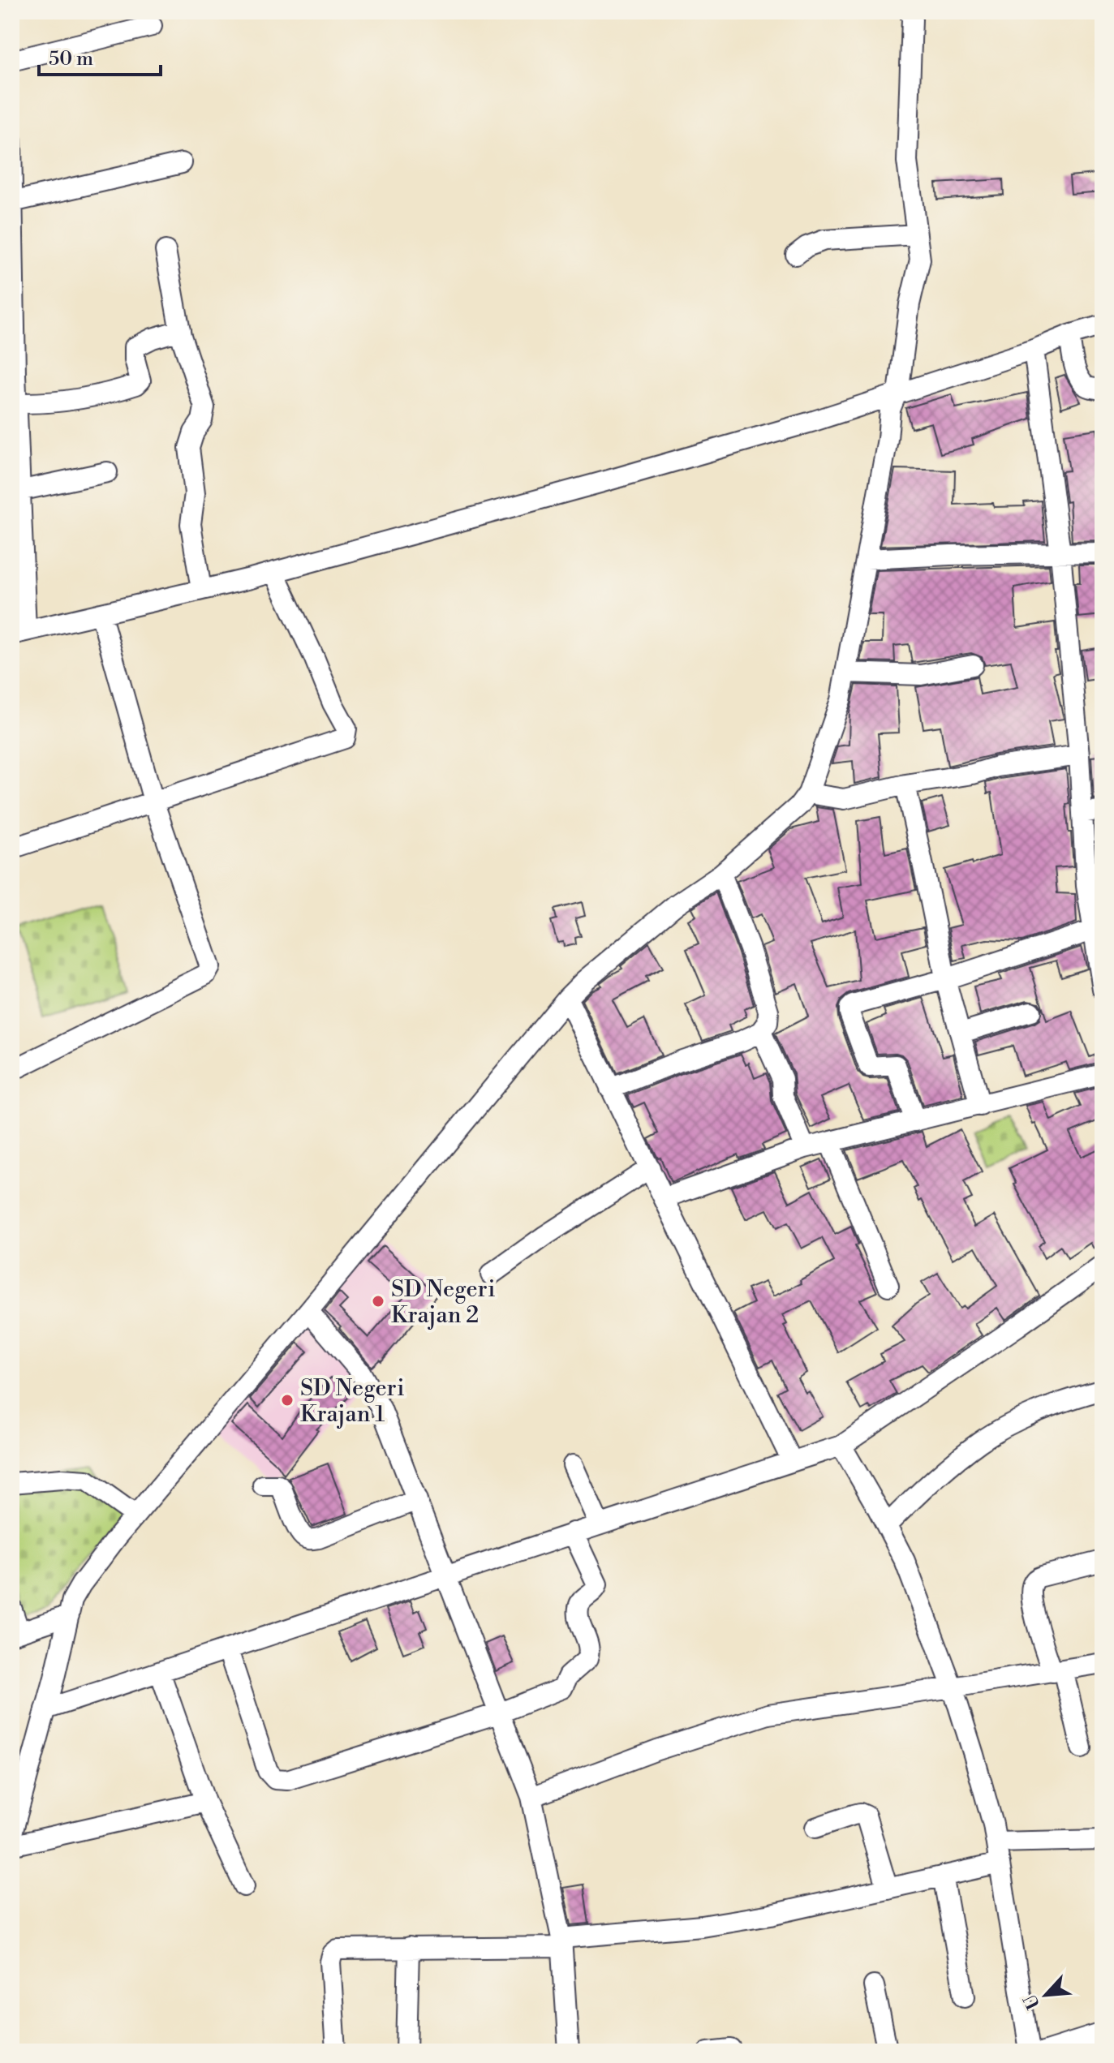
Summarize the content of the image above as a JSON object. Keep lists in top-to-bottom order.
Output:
{
  "places": ["SD Negeri Krajan 2", "SD Negeri Krajan 1"],
  "scale_bar": "50 m",
  "north": "bottom left"
}
